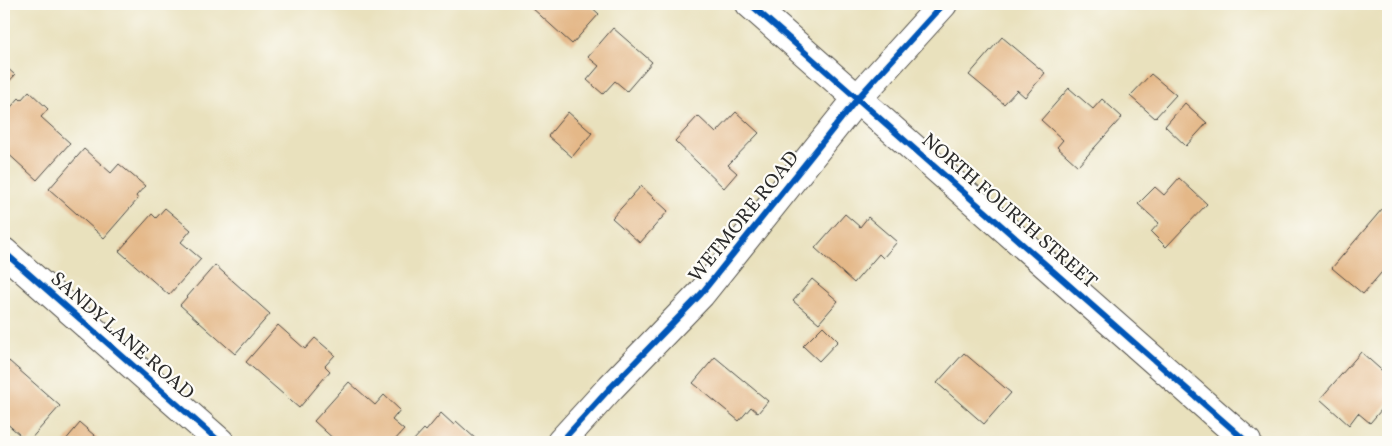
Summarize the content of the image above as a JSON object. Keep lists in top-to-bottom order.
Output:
{
  "streets": {
    "street": ["NORTH FOURTH STREET", "WETMORE ROAD", "SANDY LANE ROAD"]
  },
  "crossings": [
    ["NORTH FOURTH STREET", "WETMORE ROAD"]
  ]
}
